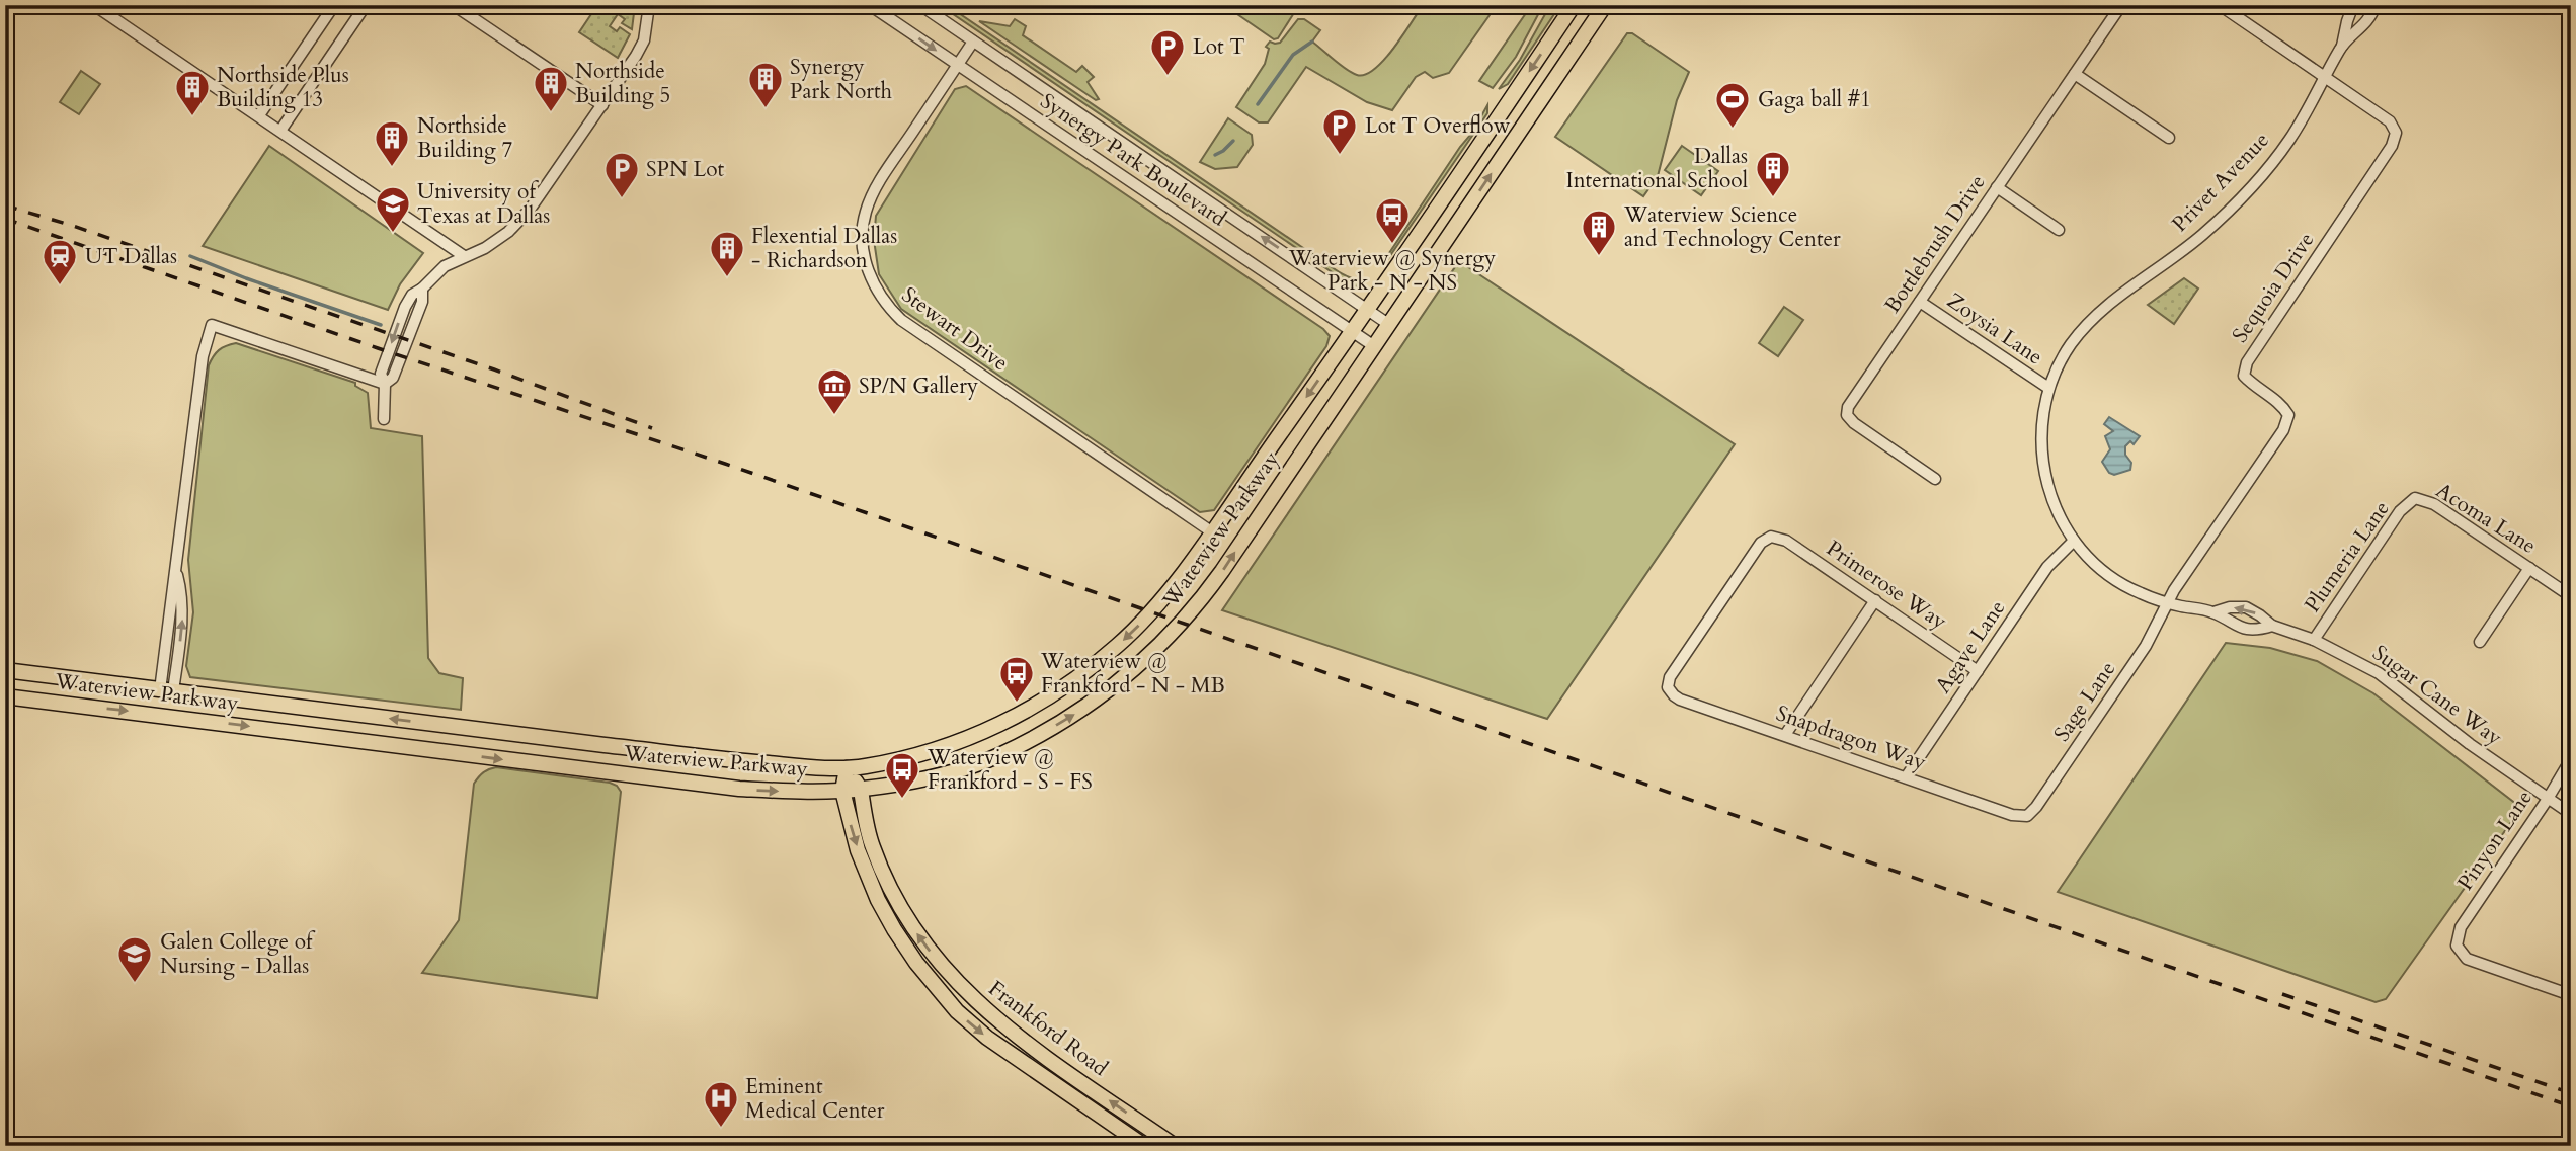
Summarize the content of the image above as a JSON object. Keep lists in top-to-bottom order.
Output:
{
  "streets": {
    "main road": ["Waterview Parkway", "Frankford Road"],
    "street": [
      "Synergy Park Boulevard",
      "Privet Avenue",
      "Bottlebrush Drive",
      "Sequoia Drive",
      "Stewart Drive",
      "Zoysia Lane",
      "Acoma Lane",
      "Plumeria Lane",
      "Primerose Way",
      "Agave Lane",
      "Sugar Cane Way",
      "Sage Lane",
      "Snapdragon Way",
      "Pinyon Lane"
    ]
  },
  "crossings": [
    ["Synergy Park Boulevard", "Stewart Drive"],
    ["Synergy Park Boulevard", "Waterview Parkway"],
    ["Privet Avenue", "Sequoia Drive"],
    ["Privet Avenue", "Zoysia Lane"],
    ["Privet Avenue", "Sugar Cane Way"],
    ["Bottlebrush Drive", "Zoysia Lane"],
    ["Sequoia Drive", "Sugar Cane Way"],
    ["Sequoia Drive", "Sage Lane"],
    ["Stewart Drive", "Waterview Parkway"],
    ["Zoysia Lane", "Sugar Cane Way"],
    ["Acoma Lane", "Plumeria Lane"],
    ["Waterview Parkway", "Frankford Road"],
    ["Plumeria Lane", "Sugar Cane Way"],
    ["Primerose Way", "Agave Lane"],
    ["Primerose Way", "Snapdragon Way"],
    ["Agave Lane", "Sugar Cane Way"],
    ["Agave Lane", "Snapdragon Way"],
    ["Sugar Cane Way", "Sage Lane"],
    ["Sugar Cane Way", "Pinyon Lane"],
    ["Sage Lane", "Snapdragon Way"]
  ],
  "places": {
    "parking": ["Lot T", "Lot T Overflow", "SPN Lot"],
    "building": [
      "Synergy Park North",
      "Northside Building 5",
      "Northside Plus Building 13",
      "Northside Building 7",
      "Dallas International School",
      "Waterview Science and Technology Center",
      "Flexential Dallas - Richardson"
    ],
    "sports": ["Gaga ball #1"],
    "school or university": ["University of Texas at Dallas", "Galen College of Nursing - Dallas"],
    "bus stop": ["Waterview @ Synergy Park - N - NS", "Waterview @ Frankford - N - MB", "Waterview @ Frankford - S - FS"],
    "station": ["UT Dallas"],
    "museum": ["SP/N Gallery"],
    "hospital": ["Eminent Medical Center"]
  }
}
